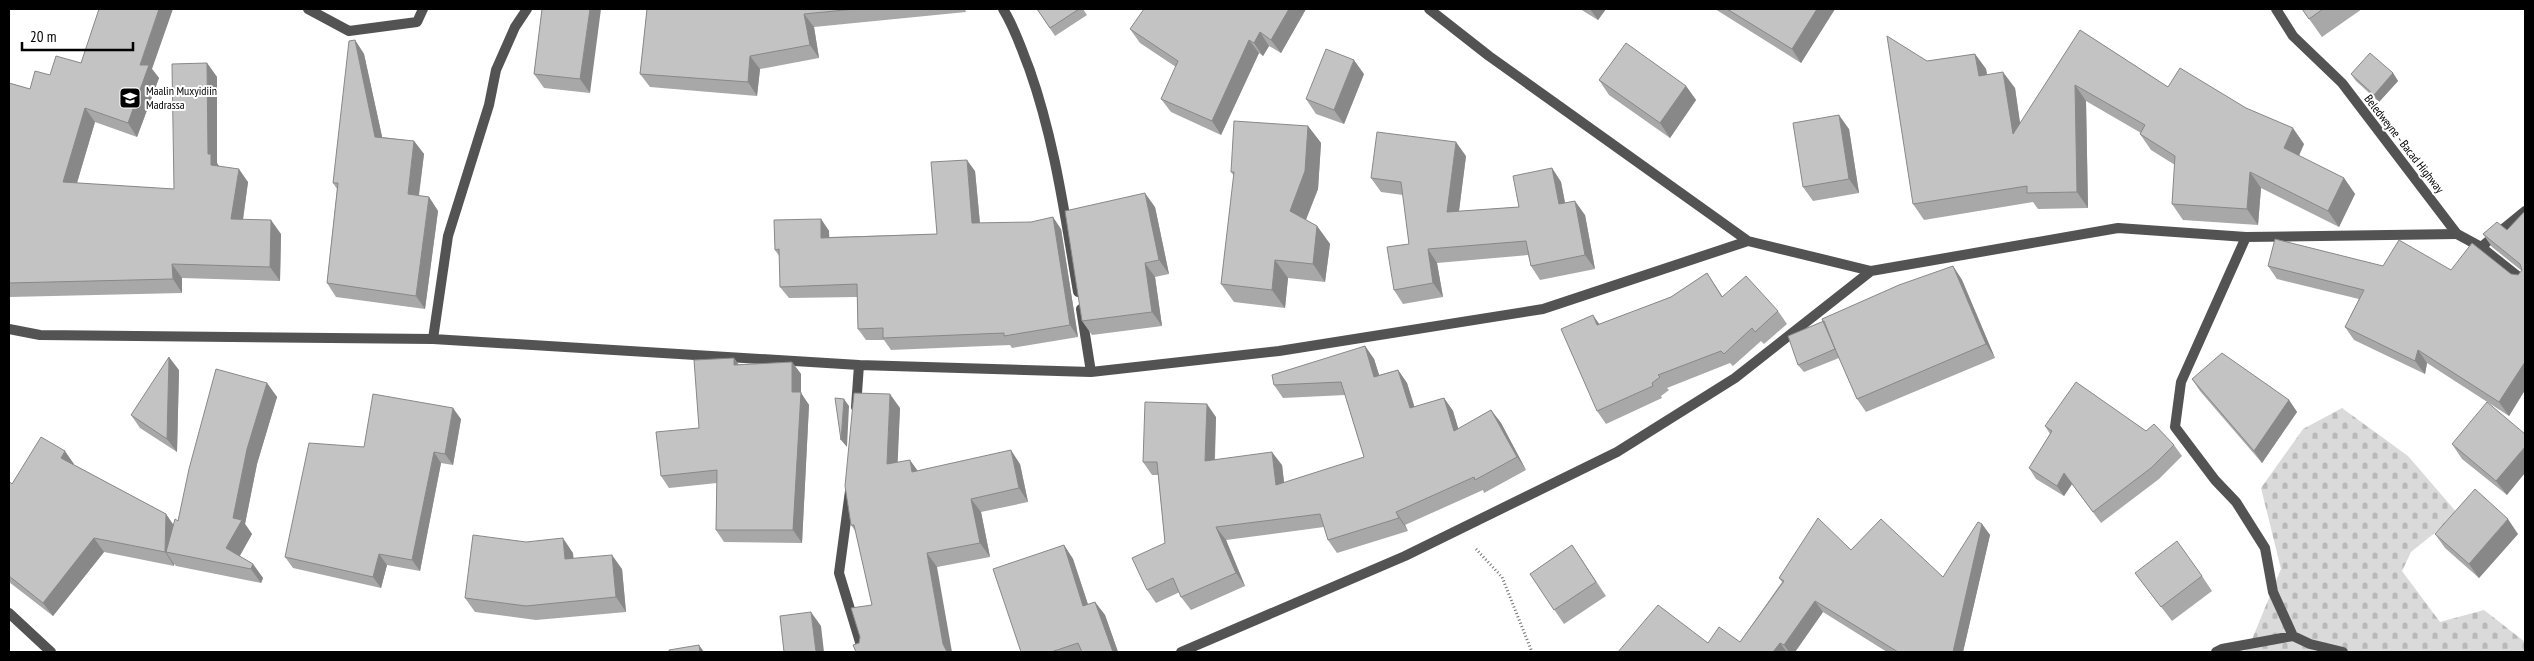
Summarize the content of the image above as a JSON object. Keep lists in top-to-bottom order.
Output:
{
  "streets": {
    "street": ["Beledweyne - Bacad Highway"]
  },
  "places": {
    "school or university": ["Maalin Muxyidiin Madrassa"]
  },
  "scale_bar": "20 m"
}
